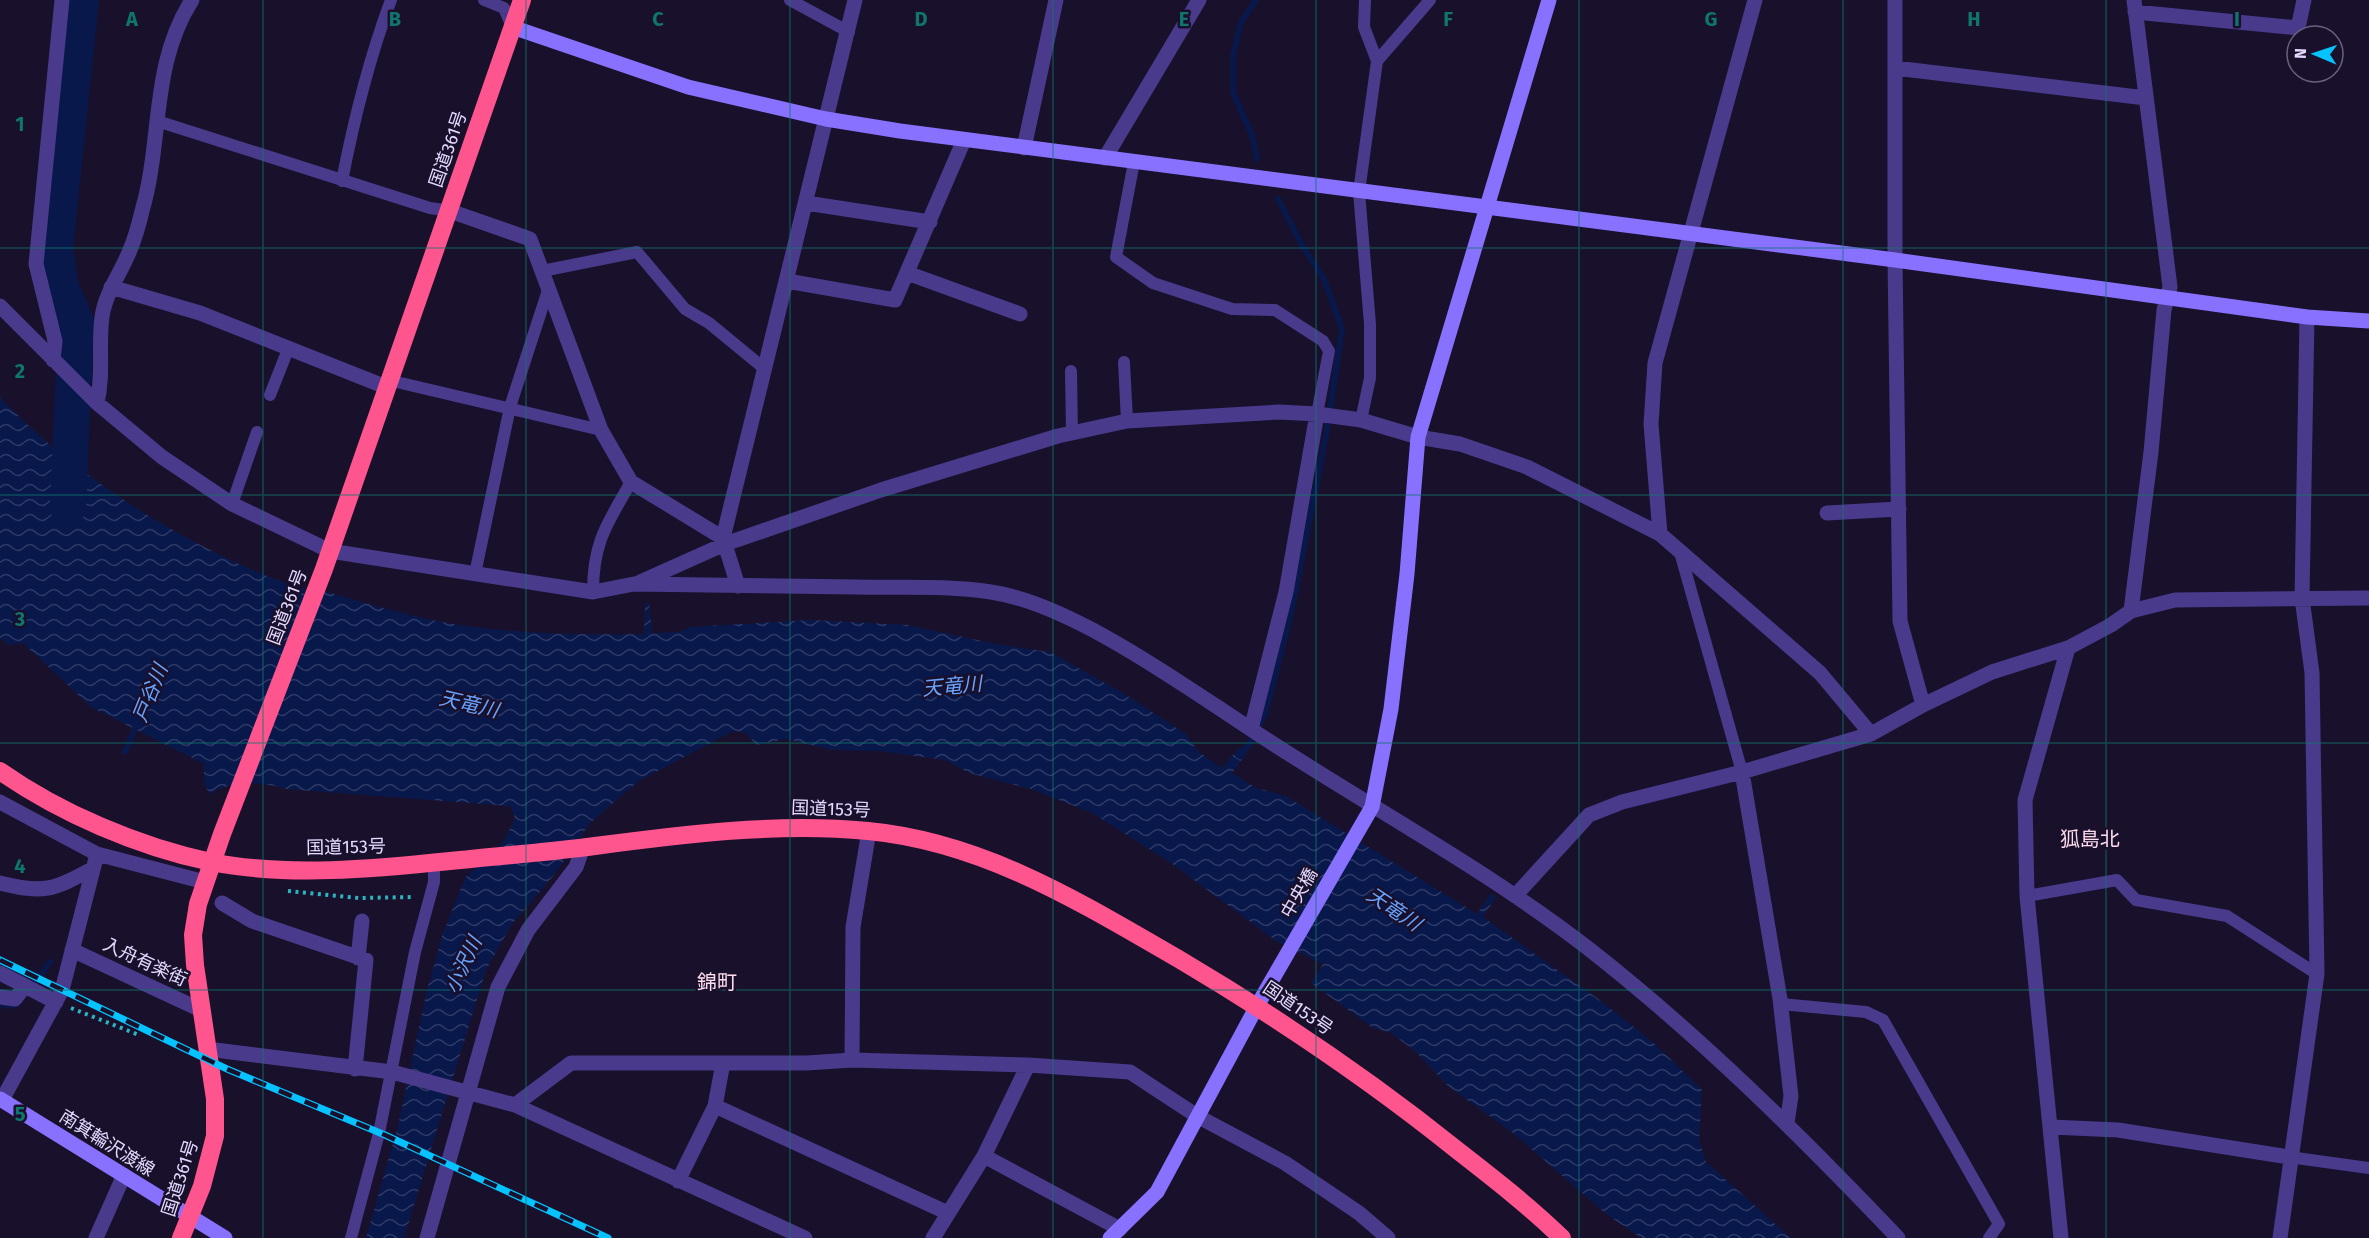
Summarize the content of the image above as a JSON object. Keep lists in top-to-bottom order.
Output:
{
  "streets": {
    "highway": ["国道361号", "国道153号"],
    "street": ["中央橋", "入舟有楽街", "南箕輪沢渡線"]
  },
  "crossings": [
    ["国道361号", "国道153号"],
    ["国道361号", "入舟有楽街"],
    ["国道361号", "南箕輪沢渡線"],
    ["国道153号", "中央橋"]
  ],
  "districts": ["狐島北", "錦町"],
  "water": ["天竜川", "戸谷川", "小沢川"],
  "north": "left",
  "grid": {
    "columns": [
      "A",
      "B",
      "C",
      "D",
      "E",
      "F",
      "G",
      "H",
      "I"
    ],
    "rows": [
      "1",
      "2",
      "3",
      "4",
      "5"
    ]
  }
}
